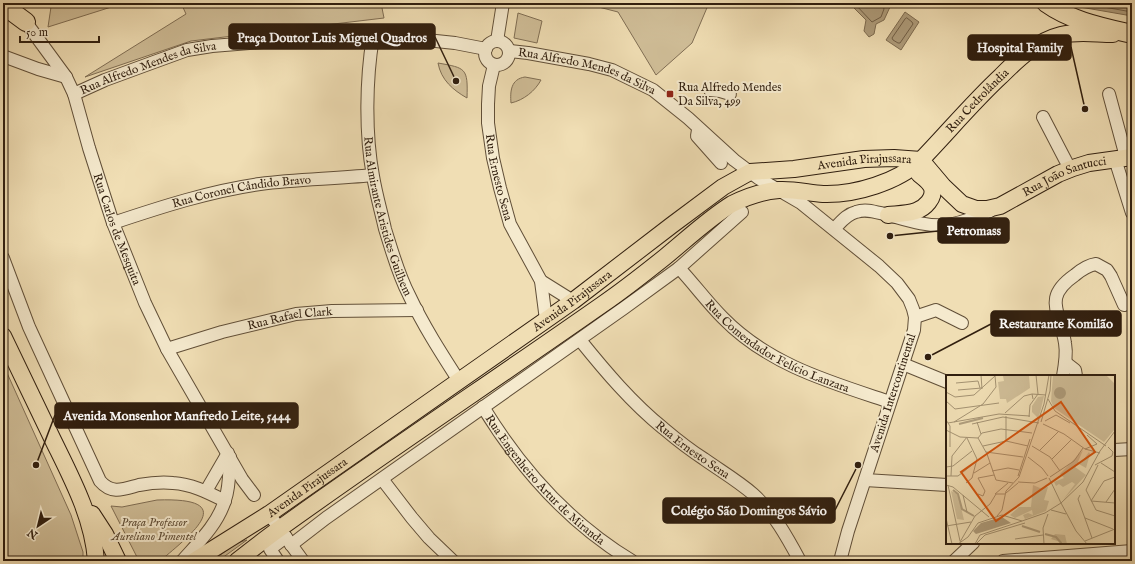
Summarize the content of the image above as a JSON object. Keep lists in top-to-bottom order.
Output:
{
  "streets": {
    "highway": ["Rua Cedrolândia"],
    "main road": ["Avenida Pirajussara", "Rua João Santucci"],
    "street": [
      "Rua Alfredo Mendes da Silva",
      "Rua Ernesto Sena",
      "Rua Coronel Cândido Bravo",
      "Rua Almirante Aristides Guilhem",
      "Rua Carlos de Mesquita",
      "Rua Rafael Clark",
      "Rua Comendador Felício Lanzara",
      "Avenida Intercontinental",
      "Rua Engenheiro Artur de Miranda"
    ]
  },
  "crossings": [
    ["Rua Alfredo Mendes da Silva", "Avenida Pirajussara"],
    ["Rua Alfredo Mendes da Silva", "Rua Ernesto Sena"],
    ["Rua Alfredo Mendes da Silva", "Rua Almirante Aristides Guilhem"],
    ["Rua Alfredo Mendes da Silva", "Rua Carlos de Mesquita"],
    ["Rua Alfredo Mendes da Silva", "Avenida Intercontinental"],
    ["Rua Cedrolândia", "Avenida Pirajussara"],
    ["Rua Cedrolândia", "Rua João Santucci"],
    ["Avenida Pirajussara", "Rua Ernesto Sena"],
    ["Avenida Pirajussara", "Rua João Santucci"],
    ["Avenida Pirajussara", "Rua Almirante Aristides Guilhem"],
    ["Avenida Pirajussara", "Rua Comendador Felício Lanzara"],
    ["Avenida Pirajussara", "Avenida Intercontinental"],
    ["Avenida Pirajussara", "Rua Engenheiro Artur de Miranda"],
    ["Rua João Santucci", "Avenida Intercontinental"],
    ["Rua Coronel Cândido Bravo", "Rua Almirante Aristides Guilhem"],
    ["Rua Coronel Cândido Bravo", "Rua Carlos de Mesquita"],
    ["Rua Almirante Aristides Guilhem", "Rua Rafael Clark"],
    ["Rua Carlos de Mesquita", "Rua Rafael Clark"],
    ["Rua Comendador Felício Lanzara", "Avenida Intercontinental"]
  ],
  "parks": ["Praça Professor Aureliano Pimentel"],
  "places": {
    "other": [
      "Praça Doutor Luis Miguel Quadros",
      "Hospital Family",
      "Petromass",
      "Restaurante Komilão",
      "Avenida Monsenhor Manfredo Leite, 5444",
      "Colégio São Domingos Sávio"
    ],
    "transit": ["Rua Alfredo Mendes Da Silva, 499"]
  },
  "scale_bar": "50 m",
  "north": "bottom left"
}
